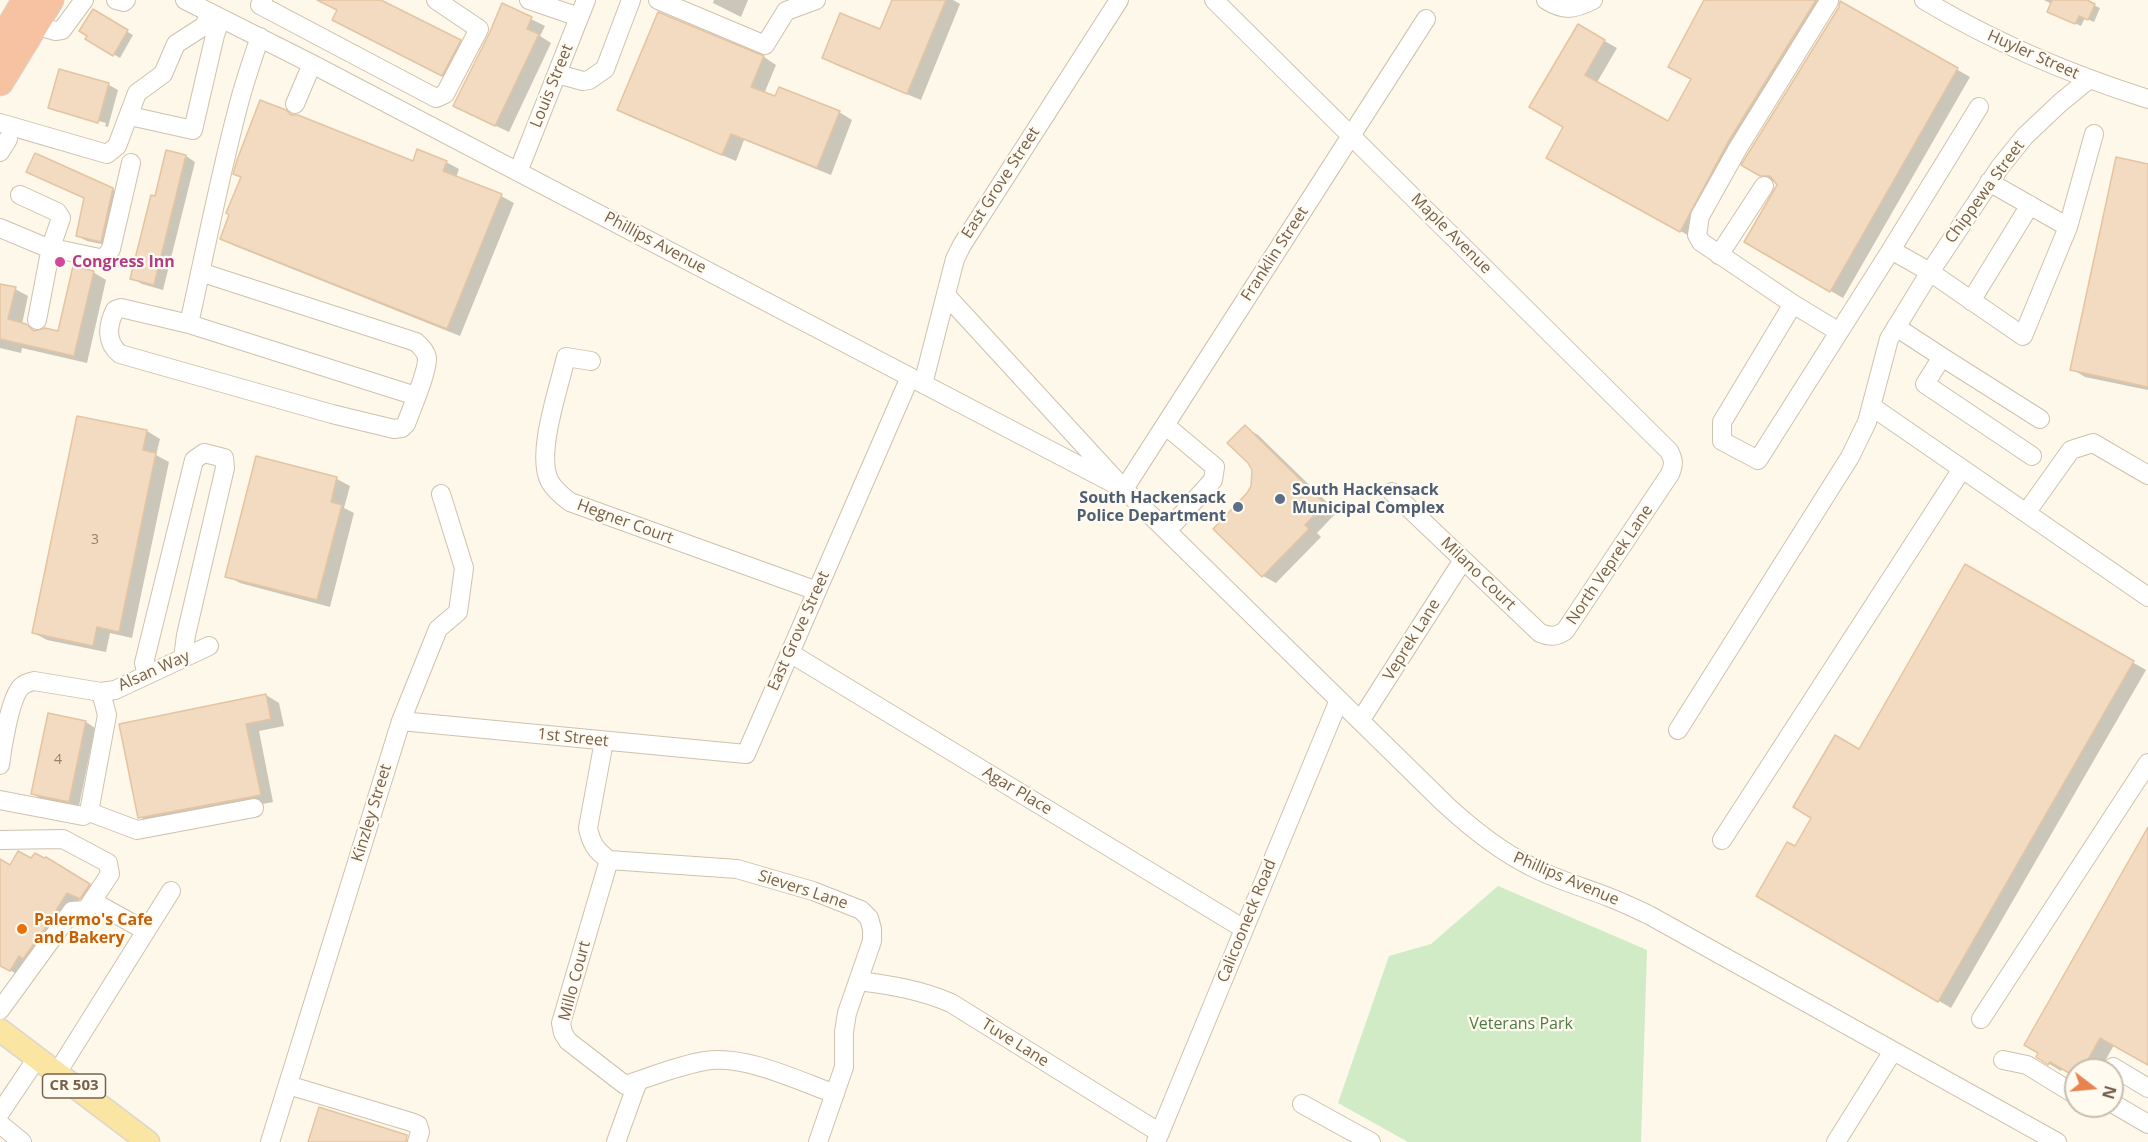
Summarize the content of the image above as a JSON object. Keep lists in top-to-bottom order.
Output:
{
  "streets": {
    "main road": ["CR 503"],
    "street": [
      "Huyler Street",
      "Louis Street",
      "East Grove Street",
      "Chippewa Street",
      "Maple Avenue",
      "Phillips Avenue",
      "Franklin Street",
      "Hegner Court",
      "North Veprek Lane",
      "Milano Court",
      "Veprek Lane",
      "Alsan Way",
      "1st Street",
      "Agar Place",
      "Kinzley Street",
      "Sievers Lane",
      "Calicooneck Road",
      "Millo Court",
      "Tuve Lane"
    ]
  },
  "crossings": [
    ["Huyler Street", "Chippewa Street"],
    ["Louis Street", "Phillips Avenue"],
    ["East Grove Street", "Phillips Avenue"],
    ["East Grove Street", "Hegner Court"],
    ["East Grove Street", "1st Street"],
    ["East Grove Street", "Agar Place"],
    ["Maple Avenue", "Franklin Street"],
    ["Maple Avenue", "North Veprek Lane"],
    ["Phillips Avenue", "Franklin Street"],
    ["Phillips Avenue", "Veprek Lane"],
    ["Phillips Avenue", "Calicooneck Road"],
    ["North Veprek Lane", "Milano Court"],
    ["Milano Court", "Veprek Lane"],
    ["1st Street", "Kinzley Street"],
    ["Agar Place", "Calicooneck Road"],
    ["Sievers Lane", "Millo Court"],
    ["Sievers Lane", "Tuve Lane"],
    ["Calicooneck Road", "Tuve Lane"]
  ],
  "parks": ["Veterans Park"],
  "places": [
    "Congress Inn",
    "South Hackensack Municipal Complex",
    "South Hackensack Police Department",
    "Palermo's Cafe and Bakery"
  ],
  "house_numbers": ["3", "4"],
  "north": "right"
}
